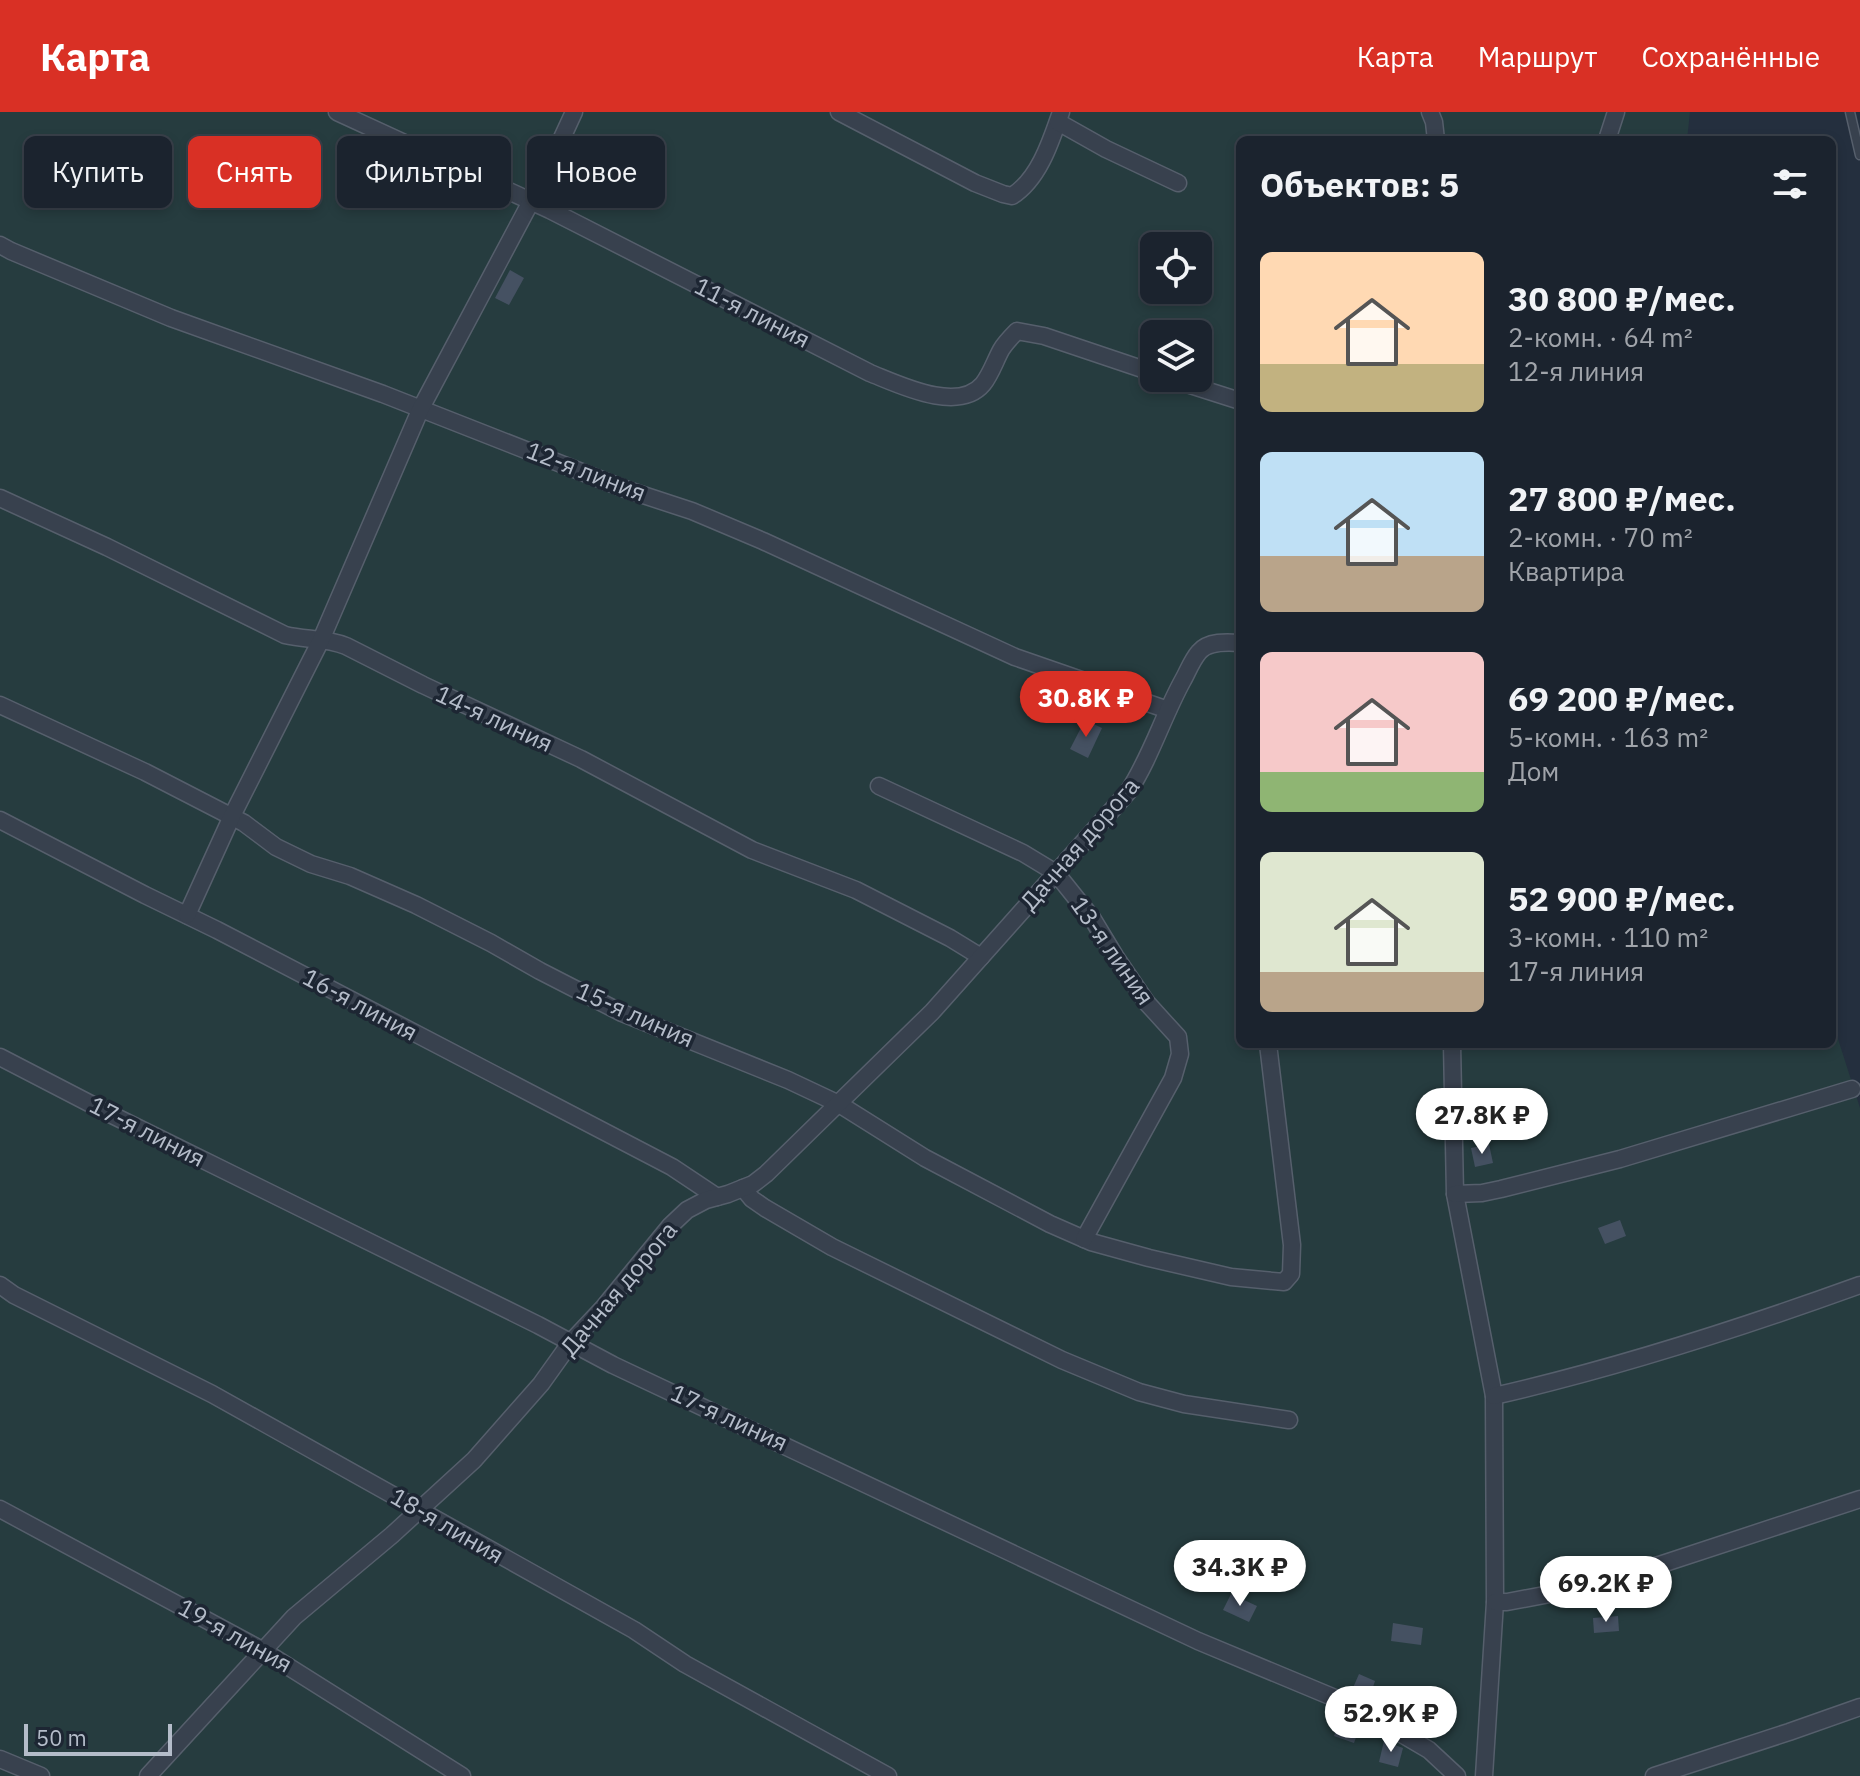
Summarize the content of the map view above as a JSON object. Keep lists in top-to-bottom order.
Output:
{
  "streets": {
    "street": [
      "11-я линия",
      "12-я линия",
      "14-я линия",
      "Дачная дорога",
      "13-я линия",
      "16-я линия",
      "15-я линия",
      "17-я линия",
      "18-я линия",
      "19-я линия"
    ]
  },
  "crossings": [
    ["12-я линия", "Дачная дорога"],
    ["14-я линия", "Дачная дорога"],
    ["Дачная дорога", "13-я линия"],
    ["Дачная дорога", "16-я линия"],
    ["Дачная дорога", "15-я линия"],
    ["Дачная дорога", "17-я линия"],
    ["Дачная дорога", "18-я линия"],
    ["Дачная дорога", "19-я линия"],
    ["13-я линия", "15-я линия"]
  ],
  "scale_bar": "50 m",
  "page": {
    "header": "Карта",
    "nav": ["Карта", "Маршрут", "Сохранённые"],
    "chip": [
      "Купить",
      "Снять",
      "Фильтры",
      "Новое"
    ],
    "heading": "Объектов: 5",
    "list": [
      {
        "name": "30 800 ₽/мес.",
        "note": "2-комн. · 64 m² · 12-я линия"
      },
      {
        "name": "27 800 ₽/мес.",
        "note": "2-комн. · 70 m² · Квартира"
      },
      {
        "name": "69 200 ₽/мес.",
        "note": "5-комн. · 163 m² · Дом"
      },
      {
        "name": "52 900 ₽/мес.",
        "note": "3-комн. · 110 m² · 17-я линия"
      }
    ],
    "price": [
      "30.8K ₽",
      "27.8K ₽",
      "34.3K ₽",
      "69.2K ₽",
      "52.9K ₽"
    ],
    "scale": "50 m"
  }
}
